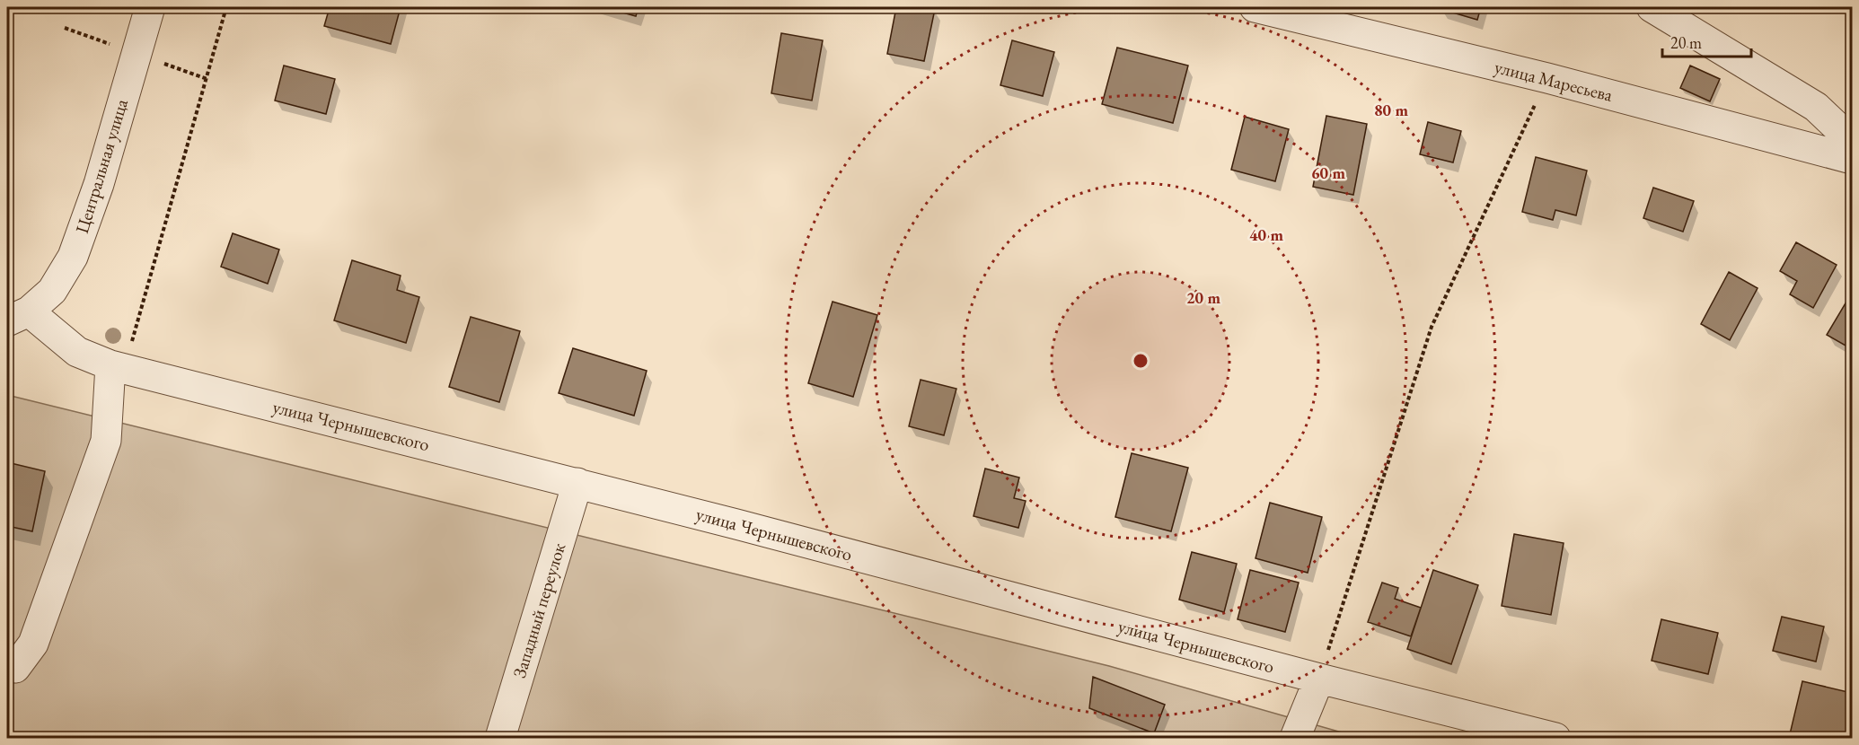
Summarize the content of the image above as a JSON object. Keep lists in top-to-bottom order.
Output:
{
  "streets": {
    "street": [
      "улица Маресьева",
      "Центральная улица",
      "улица Чернышевского",
      "Западный переулок"
    ]
  },
  "crossings": [
    ["Центральная улица", "улица Чернышевского"],
    ["улица Чернышевского", "Западный переулок"]
  ],
  "scale_bar": "20 m",
  "rings": [
    "80 m",
    "60 m",
    "40 m",
    "20 m"
  ]
}
